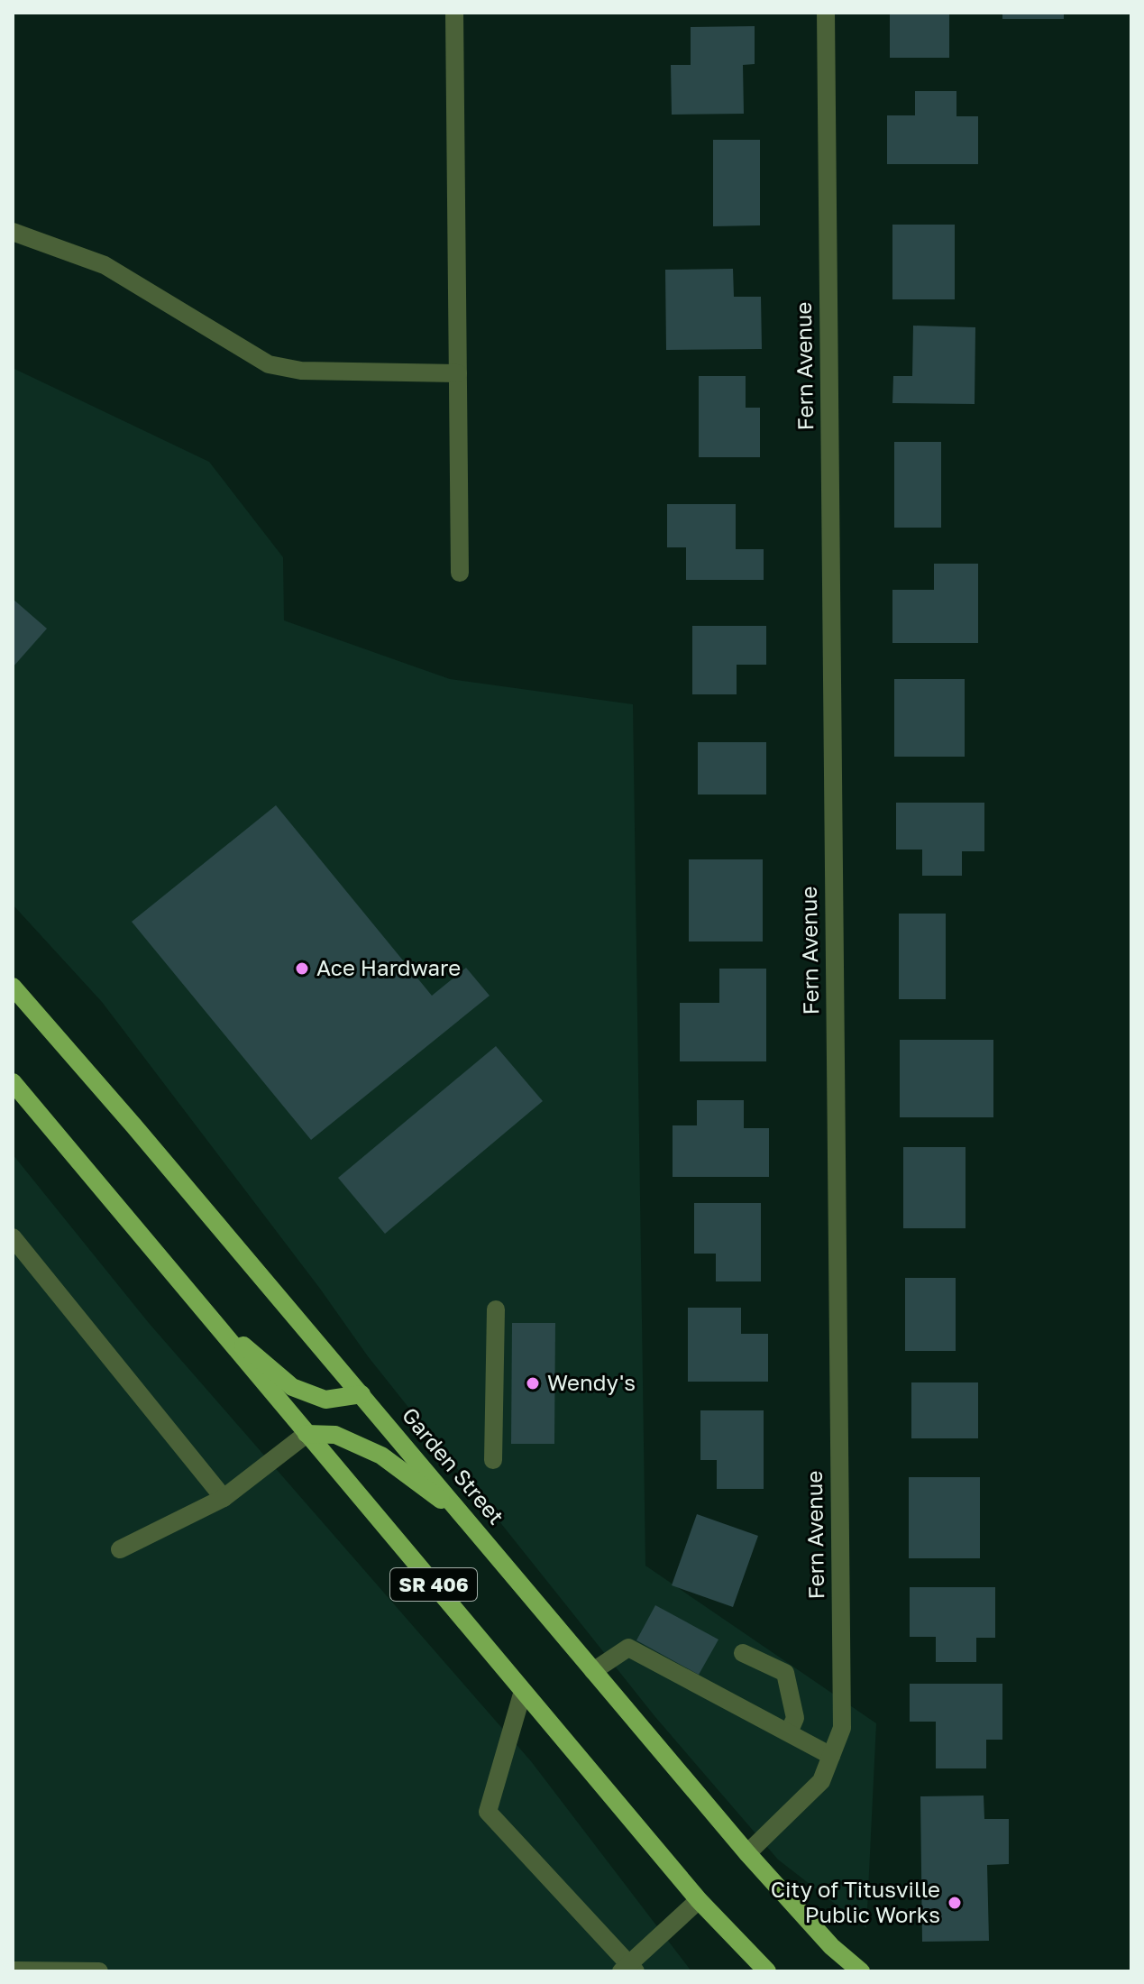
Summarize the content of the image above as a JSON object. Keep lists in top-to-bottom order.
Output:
{
  "streets": {
    "main road": ["Garden Street", "SR 406"],
    "street": ["Fern Avenue"]
  },
  "crossings": [
    ["Fern Avenue", "Garden Street"]
  ],
  "places": ["Ace Hardware", "Wendy's", "City of Titusville Public Works"]
}
